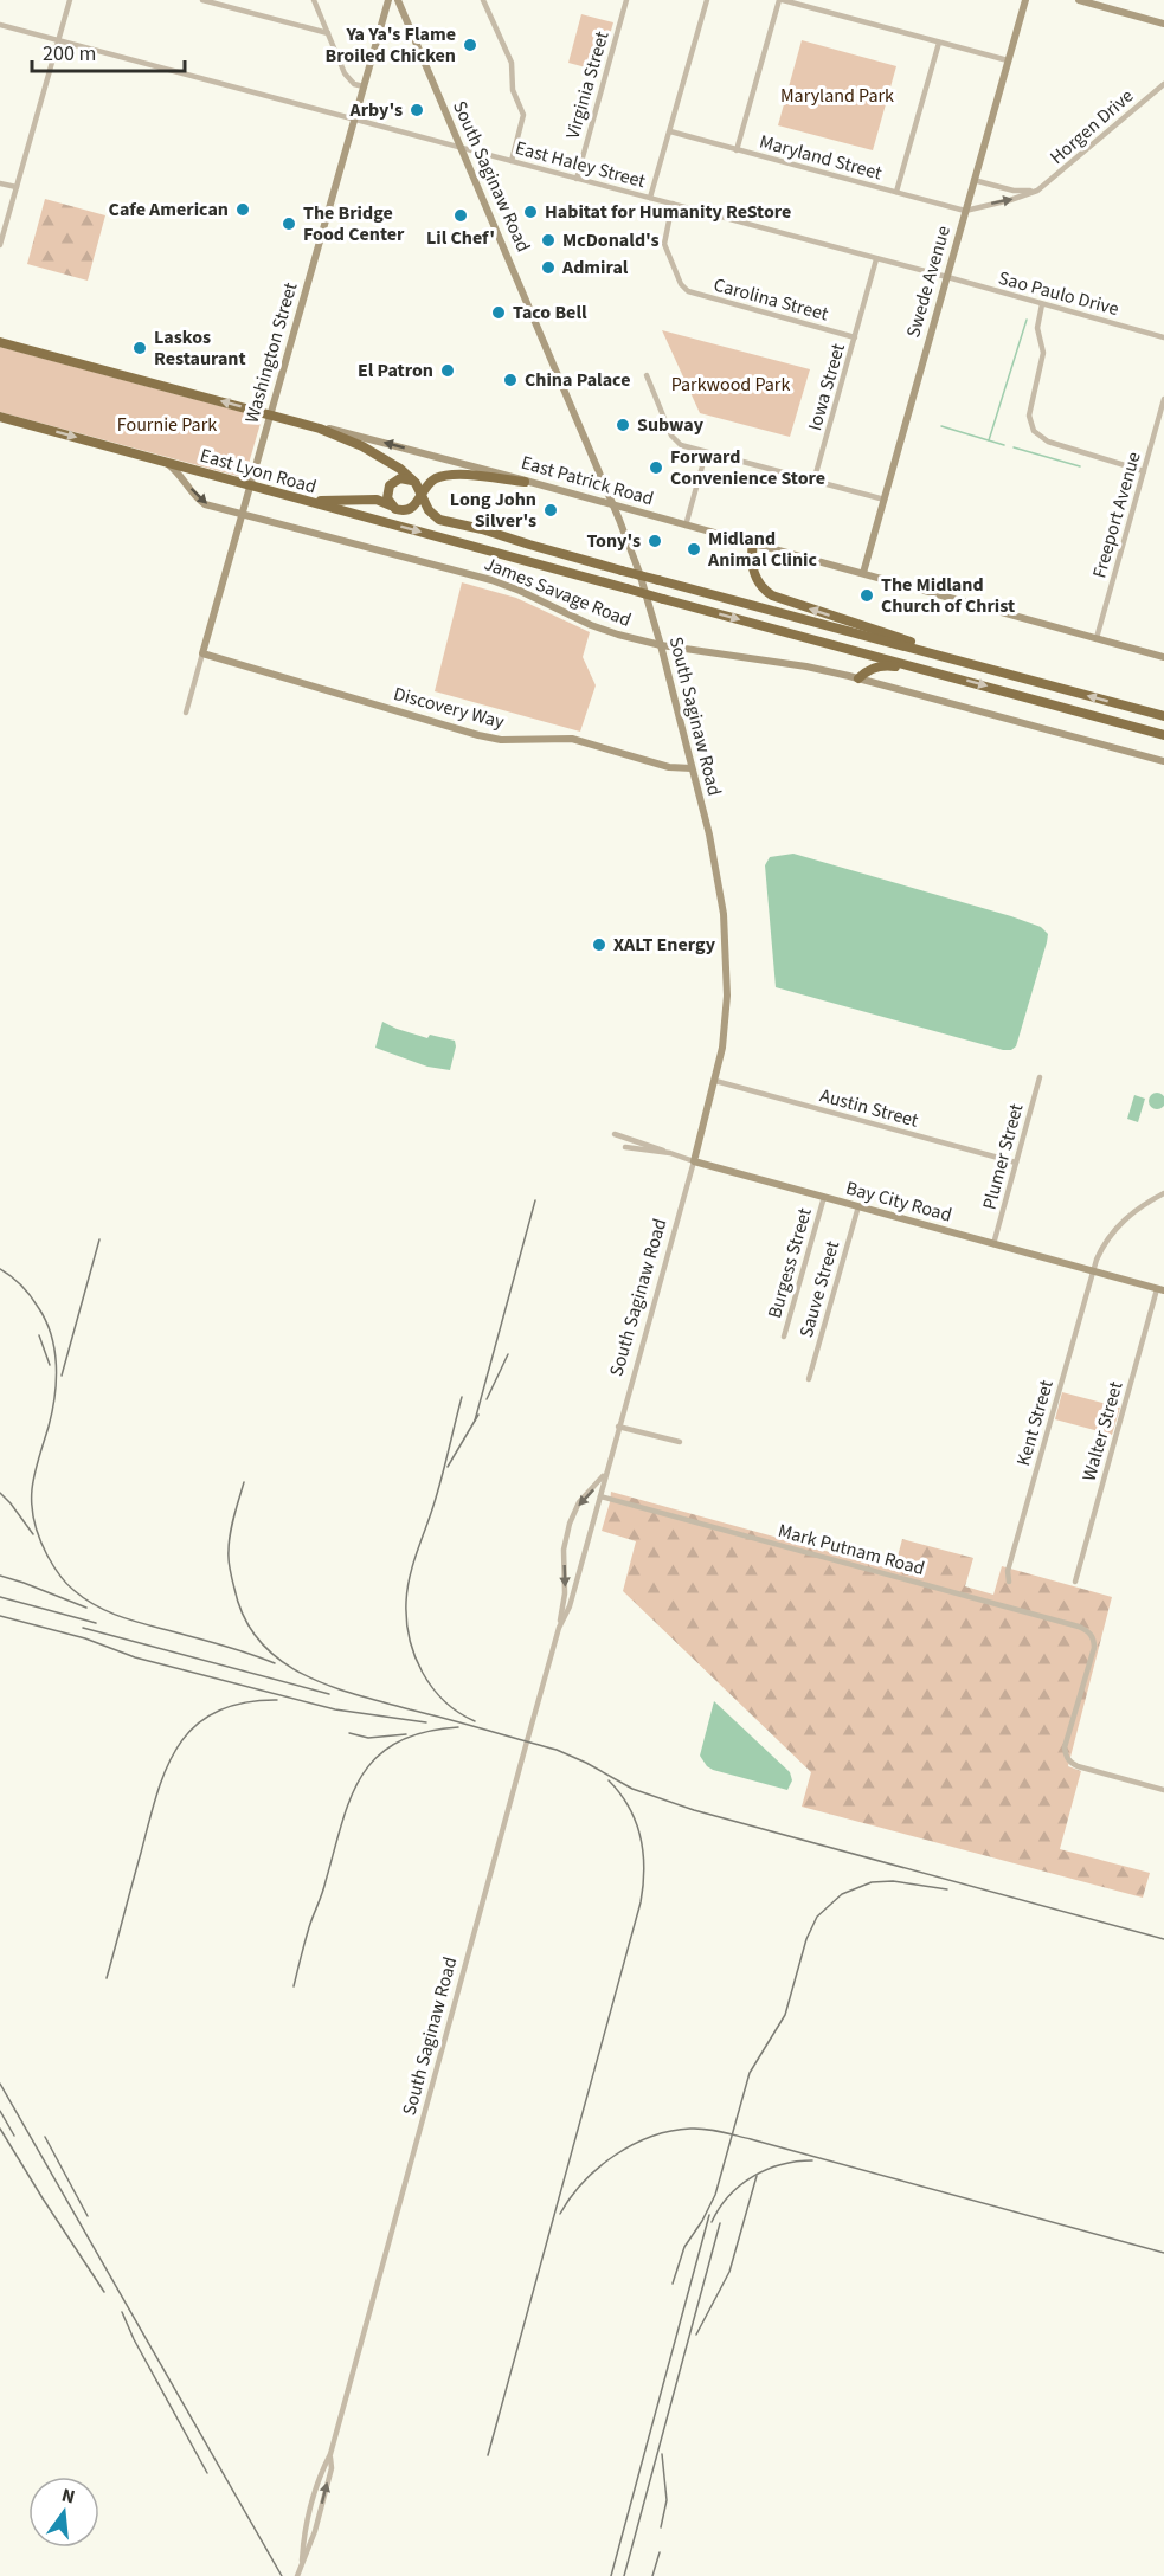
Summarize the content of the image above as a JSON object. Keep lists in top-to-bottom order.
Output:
{
  "streets": {
    "highway": ["East Lyon Road", "East Patrick Road"],
    "street": [
      "Virginia Street",
      "Horgen Drive",
      "Maryland Street",
      "East Haley Street",
      "South Saginaw Road",
      "Swede Avenue",
      "Sao Paulo Drive",
      "Carolina Street",
      "Washington Street",
      "Iowa Street",
      "Freeport Avenue",
      "James Savage Road",
      "Discovery Way",
      "Austin Street",
      "Plumer Street",
      "Bay City Road",
      "Burgess Street",
      "Sauve Street",
      "Kent Street",
      "Walter Street",
      "Mark Putnam Road"
    ]
  },
  "crossings": [
    ["Virginia Street", "East Haley Street"],
    ["Maryland Street", "Swede Avenue"],
    ["East Haley Street", "South Saginaw Road"],
    ["East Haley Street", "Swede Avenue"],
    ["East Haley Street", "Sao Paulo Drive"],
    ["East Haley Street", "Carolina Street"],
    ["East Haley Street", "Washington Street"],
    ["East Haley Street", "Iowa Street"],
    ["South Saginaw Road", "East Patrick Road"],
    ["South Saginaw Road", "James Savage Road"],
    ["South Saginaw Road", "Discovery Way"],
    ["South Saginaw Road", "Austin Street"],
    ["South Saginaw Road", "Bay City Road"],
    ["South Saginaw Road", "Mark Putnam Road"],
    ["Swede Avenue", "Sao Paulo Drive"],
    ["Swede Avenue", "East Patrick Road"],
    ["Carolina Street", "Iowa Street"],
    ["Washington Street", "East Lyon Road"],
    ["Washington Street", "East Patrick Road"],
    ["Washington Street", "James Savage Road"],
    ["Washington Street", "Discovery Way"],
    ["East Lyon Road", "James Savage Road"],
    ["East Patrick Road", "Freeport Avenue"],
    ["Austin Street", "Plumer Street"],
    ["Plumer Street", "Bay City Road"],
    ["Bay City Road", "Burgess Street"],
    ["Bay City Road", "Sauve Street"],
    ["Bay City Road", "Kent Street"],
    ["Bay City Road", "Walter Street"]
  ],
  "parks": ["Maryland Park", "Parkwood Park", "Fournie Park"],
  "places": [
    "Ya Ya's Flame Broiled Chicken",
    "Arby's",
    "Cafe American",
    "Habitat for Humanity ReStore",
    "Lil Chef'",
    "The Bridge Food Center",
    "McDonald's",
    "Admiral",
    "Taco Bell",
    "Laskos Restaurant",
    "El Patron",
    "China Palace",
    "Subway",
    "Forward Convenience Store",
    "Long John Silver's",
    "Tony's",
    "Midland Animal Clinic",
    "The Midland Church of Christ",
    "XALT Energy"
  ],
  "scale_bar": "200 m",
  "north": "top"
}
